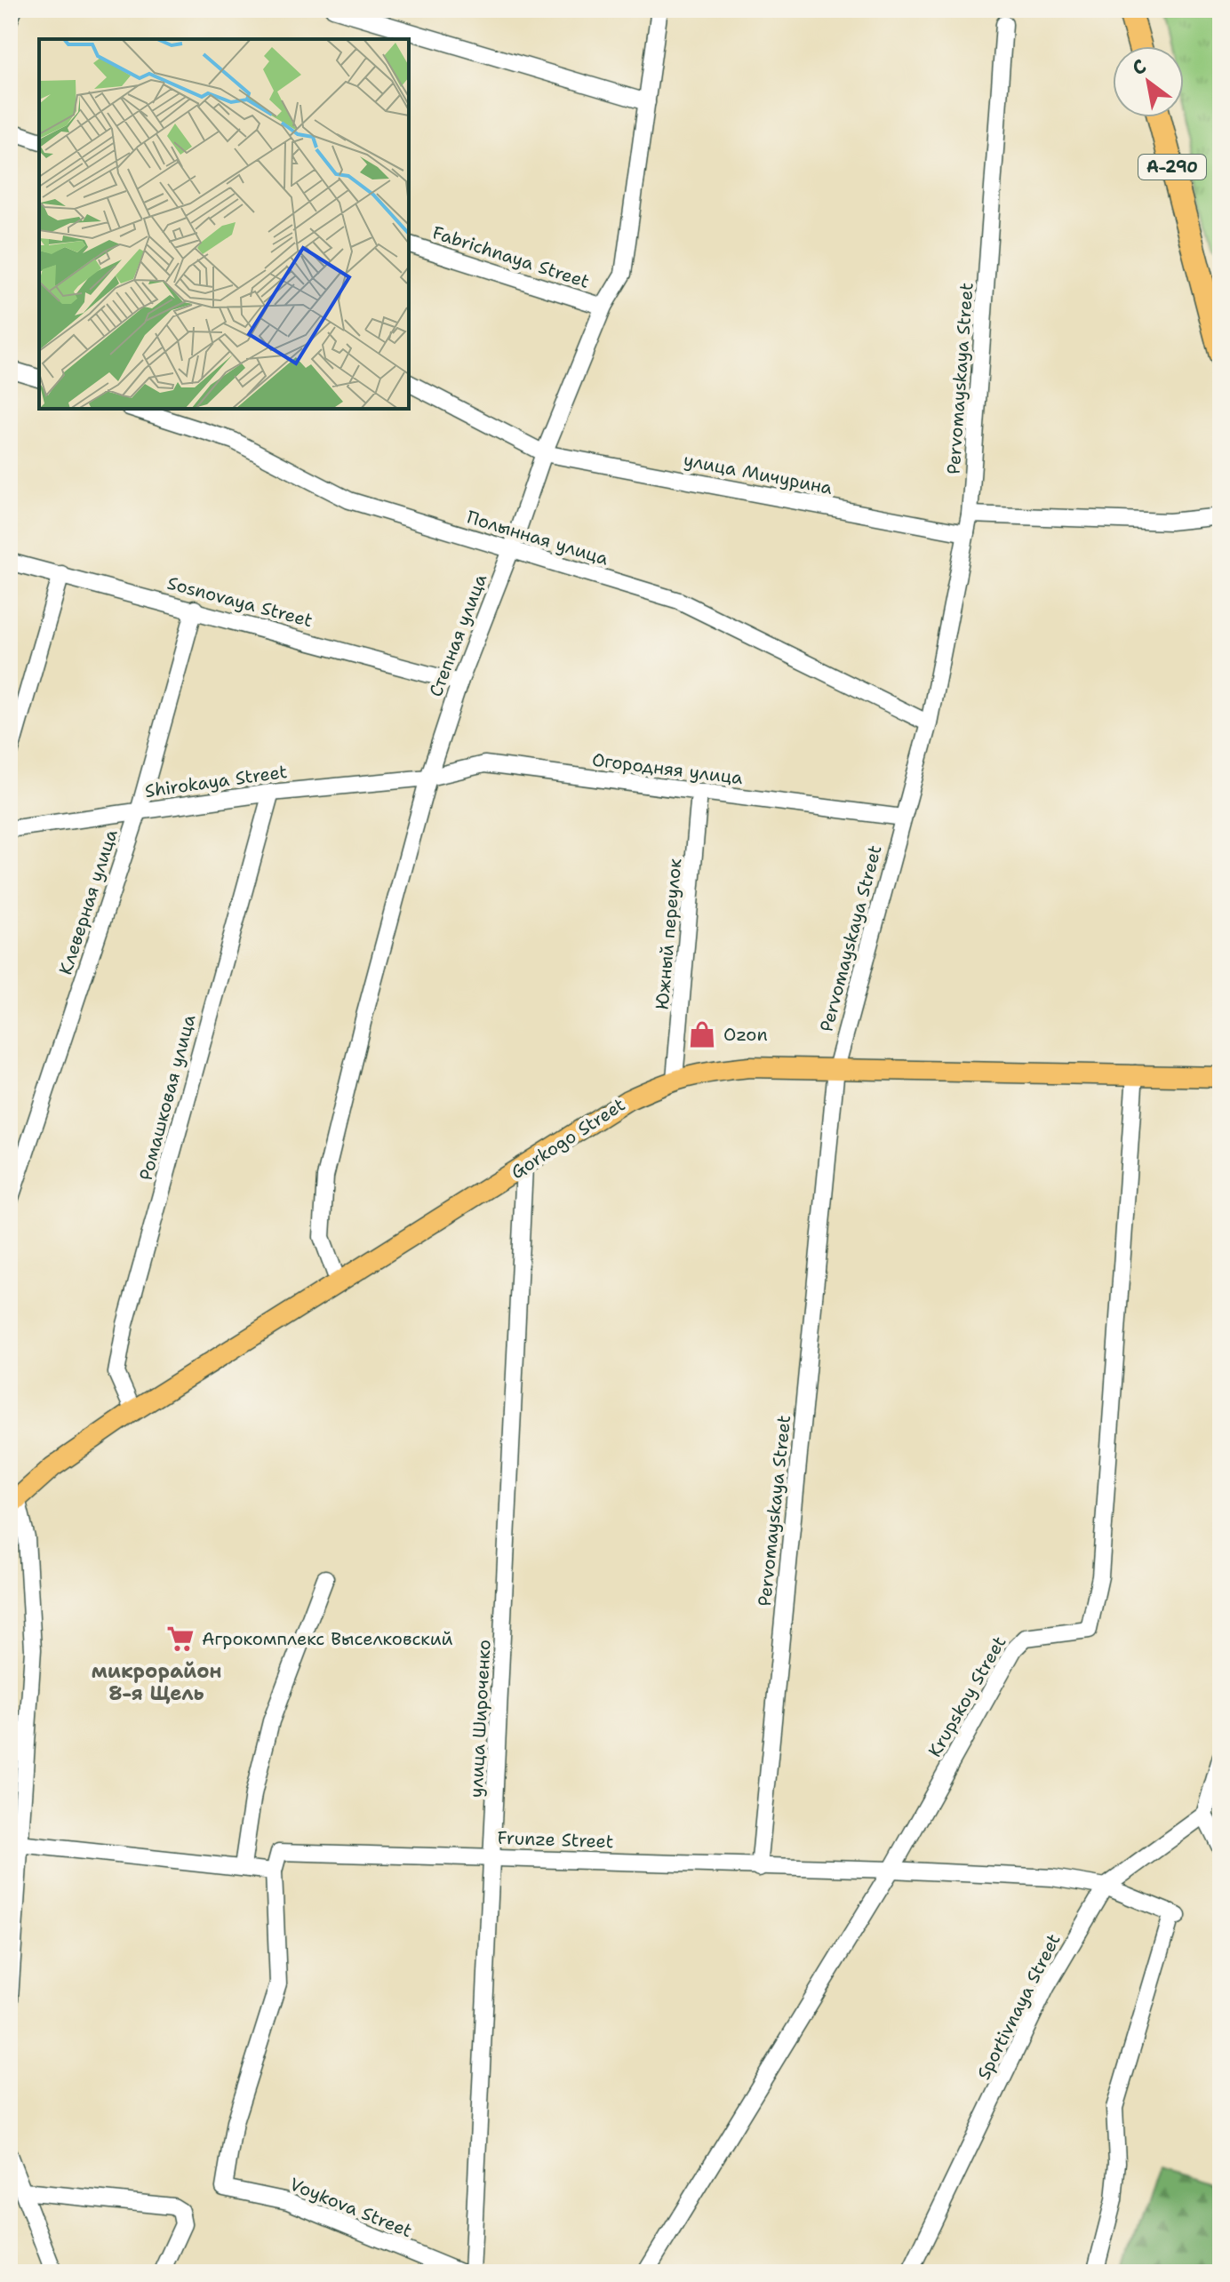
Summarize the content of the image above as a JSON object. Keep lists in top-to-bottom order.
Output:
{
  "streets": {
    "highway": ["А-290"],
    "main road": ["Gorkogo Street"],
    "street": [
      "Fabrichnaya Street",
      "Pervomayskaya Street",
      "улица Мичурина",
      "Полынная улица",
      "Sosnovaya Street",
      "Степная улица",
      "Огородняя улица",
      "Shirokaya Street",
      "Клеверная улица",
      "Южный переулок",
      "Ромашковая улица",
      "Krupskoy Street",
      "улица Широченко",
      "Frunze Street",
      "Sportivnaya Street",
      "Voykova Street"
    ]
  },
  "crossings": [
    ["Fabrichnaya Street", "Степная улица"],
    ["Pervomayskaya Street", "улица Мичурина"],
    ["Pervomayskaya Street", "Полынная улица"],
    ["Pervomayskaya Street", "Огородняя улица"],
    ["Pervomayskaya Street", "Gorkogo Street"],
    ["Pervomayskaya Street", "Frunze Street"],
    ["улица Мичурина", "Степная улица"],
    ["Полынная улица", "Степная улица"],
    ["Sosnovaya Street", "Степная улица"],
    ["Sosnovaya Street", "Клеверная улица"],
    ["Степная улица", "Огородняя улица"],
    ["Степная улица", "Shirokaya Street"],
    ["Степная улица", "Gorkogo Street"],
    ["Огородняя улица", "Shirokaya Street"],
    ["Огородняя улица", "Южный переулок"],
    ["Shirokaya Street", "Клеверная улица"],
    ["Shirokaya Street", "Ромашковая улица"],
    ["Южный переулок", "Gorkogo Street"],
    ["Ромашковая улица", "Gorkogo Street"],
    ["Gorkogo Street", "Krupskoy Street"],
    ["Gorkogo Street", "улица Широченко"],
    ["Krupskoy Street", "Frunze Street"],
    ["улица Широченко", "Frunze Street"],
    ["Frunze Street", "Sportivnaya Street"],
    ["Frunze Street", "Voykova Street"]
  ],
  "districts": ["микрорайон 8-я Щель"],
  "places": {
    "shop": ["Ozon"],
    "supermarket": ["Агрокомплекс Выселковский"]
  },
  "north": "top left"
}
